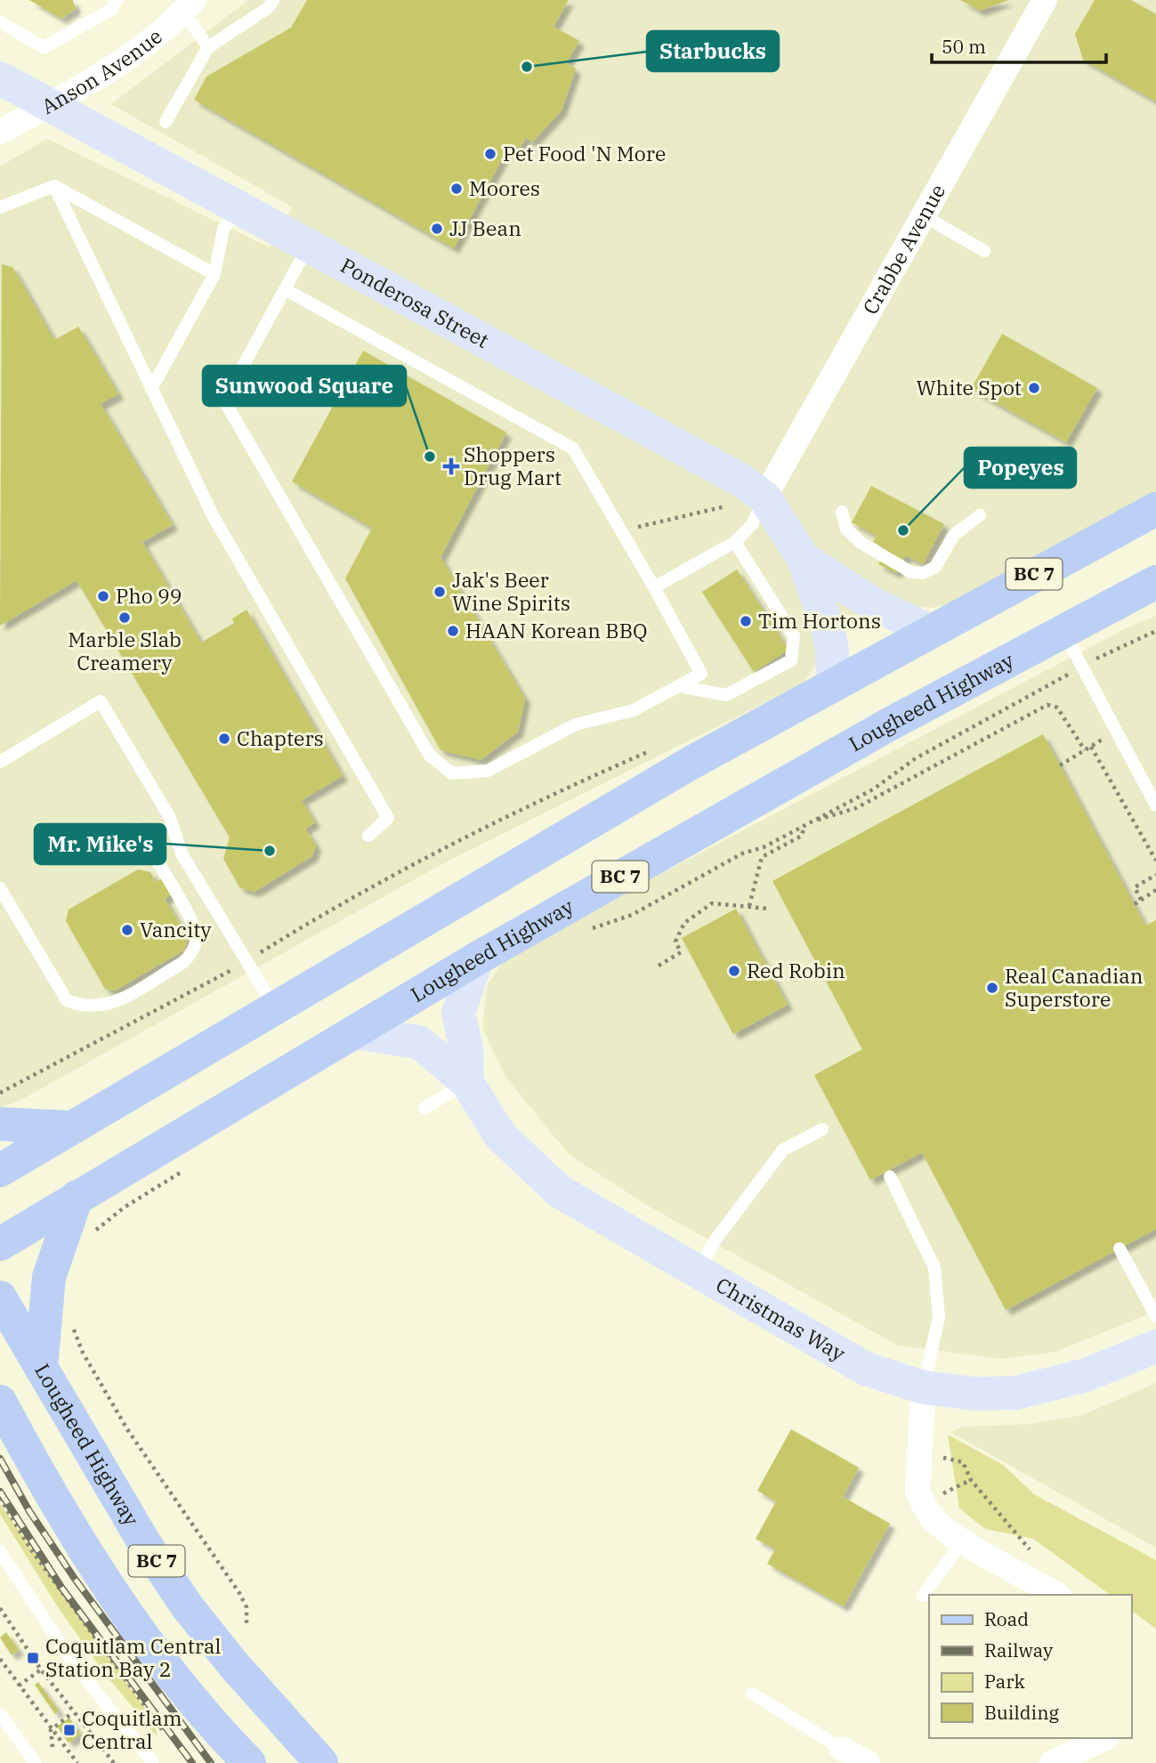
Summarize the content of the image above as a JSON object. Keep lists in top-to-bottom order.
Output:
{
  "streets": {
    "main road": ["BC 7", "Lougheed Highway"],
    "street": [
      "Anson Avenue",
      "Crabbe Avenue",
      "Ponderosa Street",
      "Christmas Way"
    ]
  },
  "crossings": [
    ["Anson Avenue", "Ponderosa Street"],
    ["Crabbe Avenue", "Ponderosa Street"],
    ["Ponderosa Street", "BC 7"],
    ["Lougheed Highway", "Christmas Way"]
  ],
  "places": {
    "other": [
      "Starbucks",
      "Pet Food 'N More",
      "Moores",
      "JJ Bean",
      "White Spot",
      "Sunwood Square",
      "Popeyes",
      "Jak's Beer Wine Spirits",
      "Pho 99",
      "Marble Slab Creamery",
      "Tim Hortons",
      "HAAN Korean BBQ",
      "Chapters",
      "Mr. Mike's",
      "Vancity",
      "Red Robin",
      "Real Canadian Superstore"
    ],
    "health": ["Shoppers Drug Mart"],
    "transit": ["Coquitlam Central Station Bay 2", "Coquitlam Central"]
  },
  "legend": [
    "Road",
    "Railway",
    "Park",
    "Building"
  ],
  "scale_bar": "50 m"
}
